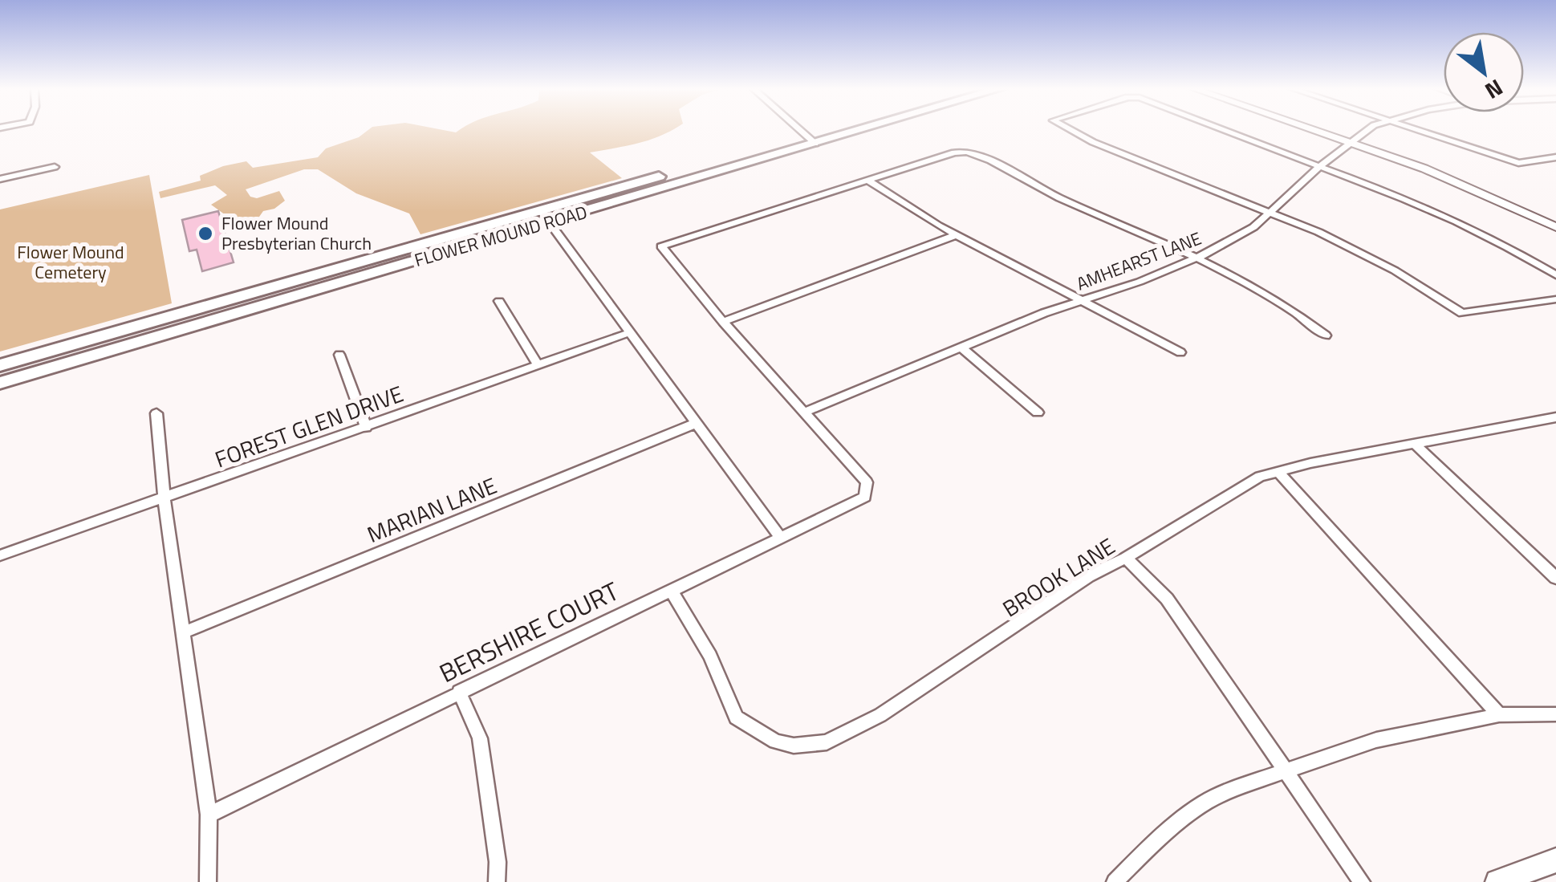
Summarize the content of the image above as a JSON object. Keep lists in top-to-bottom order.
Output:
{
  "streets": {
    "main road": ["FLOWER MOUND ROAD"],
    "street": [
      "AMHEARST LANE",
      "FOREST GLEN DRIVE",
      "MARIAN LANE",
      "BROOK LANE",
      "BERSHIRE COURT"
    ]
  },
  "crossings": [
    ["AMHEARST LANE", "BERSHIRE COURT"],
    ["BROOK LANE", "BERSHIRE COURT"]
  ],
  "parks": ["Flower Mound Cemetery"],
  "places": ["Flower Mound Presbyterian Church"],
  "north": "bottom right"
}
